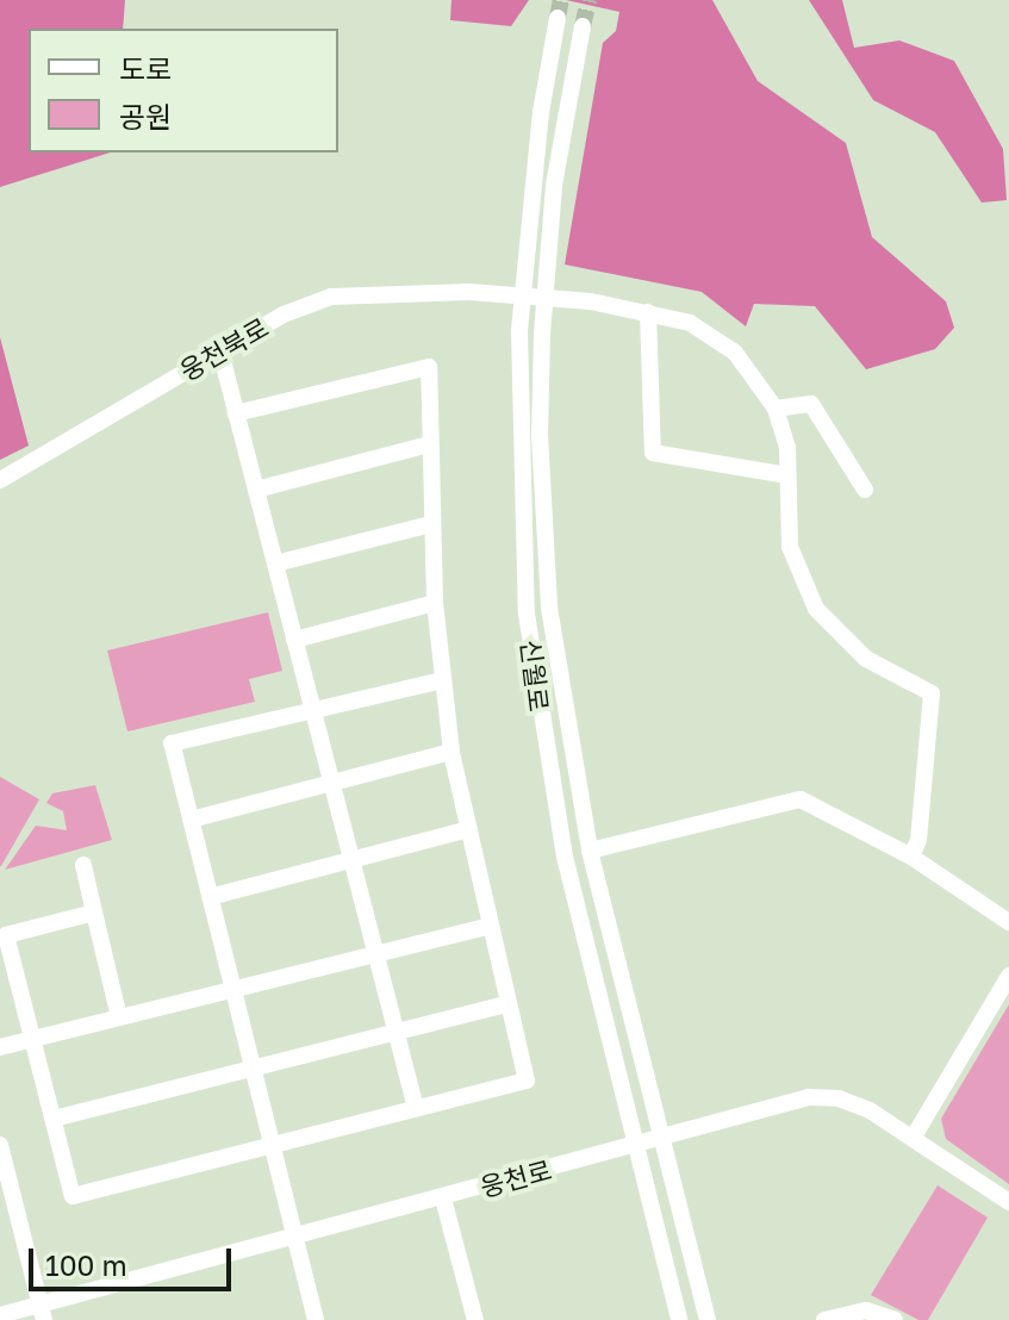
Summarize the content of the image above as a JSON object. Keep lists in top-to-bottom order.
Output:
{
  "streets": {
    "street": ["웅천북로", "신월로", "웅천로"]
  },
  "crossings": [
    ["신월로", "웅천로"]
  ],
  "legend": ["도로", "공원"],
  "scale_bar": "100 m"
}
